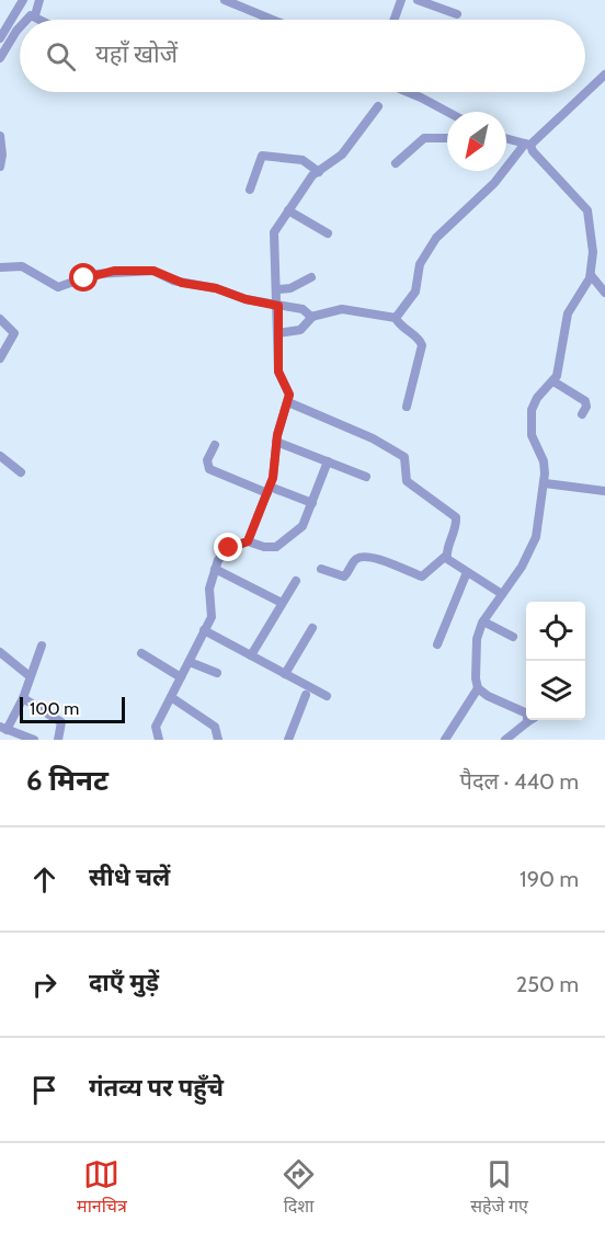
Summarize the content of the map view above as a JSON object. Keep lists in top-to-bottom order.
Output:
{
  "scale_bar": "100 m",
  "north": "bottom left",
  "page": {
    "search": "यहाँ खोजें",
    "scale": "100 m",
    "heading": ["6 मिनट", "पैदल · 440 m"],
    "list": [
      ["सीधे चलें", "190 m"],
      ["दाएँ मुड़ें", "250 m"],
      "गंतव्य पर पहुँचे"
    ],
    "nav": ["मानचित्र", "दिशा", "सहेजे गए"]
  }
}
